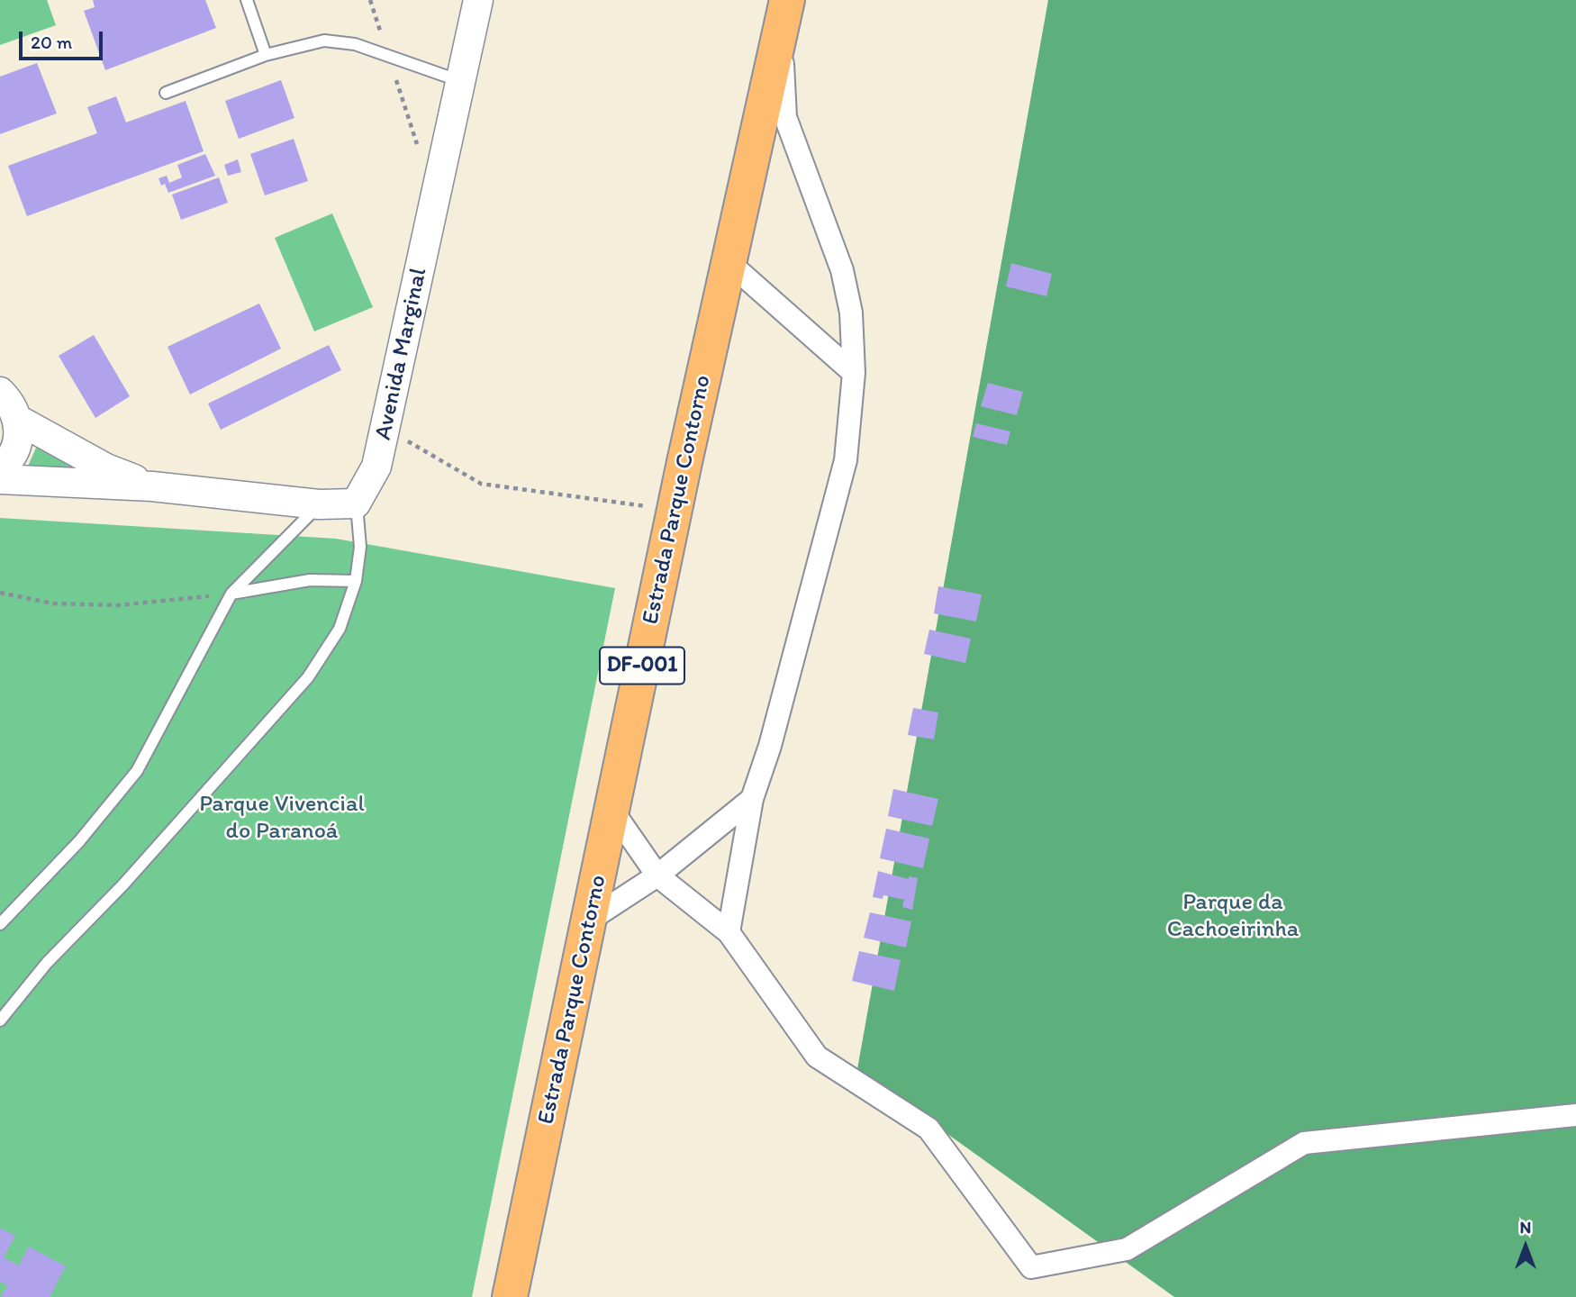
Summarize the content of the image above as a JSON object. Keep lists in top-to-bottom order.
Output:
{
  "streets": {
    "main road": ["Estrada Parque Contorno", "DF-001"],
    "street": ["Avenida Marginal"]
  },
  "parks": ["Parque Vivencial do Paranoá", "Parque da Cachoeirinha"],
  "scale_bar": "20 m",
  "north": "top"
}
